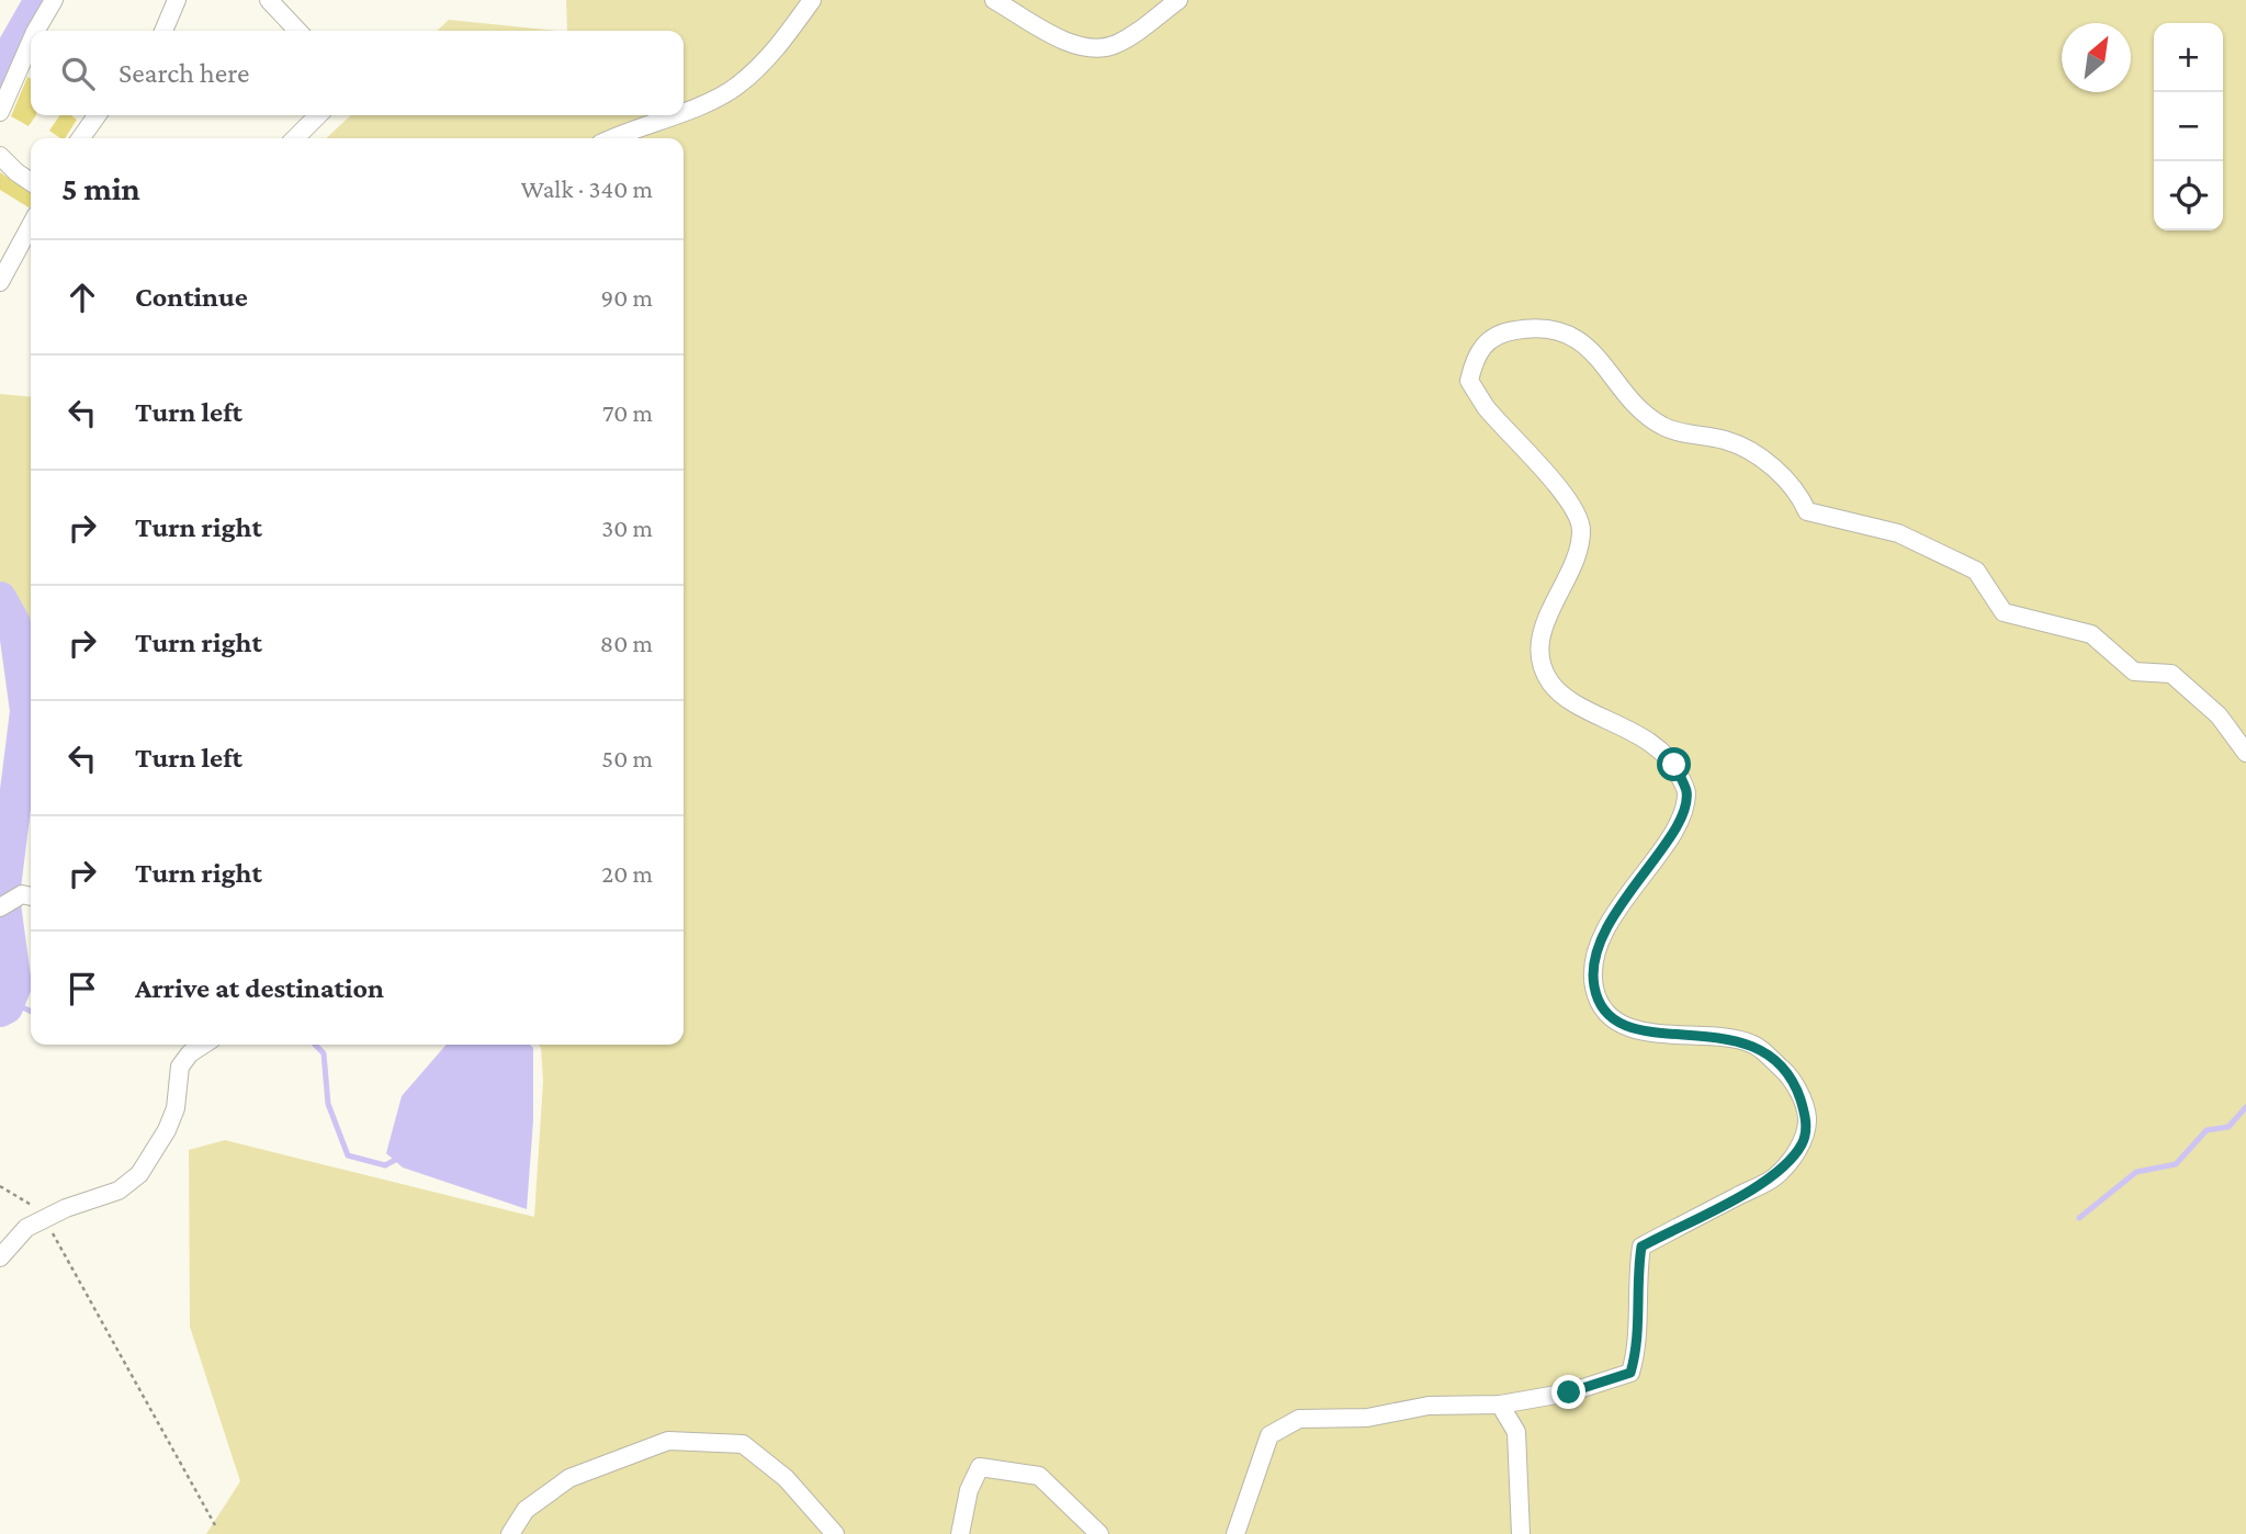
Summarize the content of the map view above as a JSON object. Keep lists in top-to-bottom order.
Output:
{
  "north": "top right",
  "page": {
    "map_buttons": ["+", "−"],
    "search": "Search here",
    "heading": ["5 min", "Walk · 340 m"],
    "list": [
      ["Continue", "90 m"],
      ["Turn left", "70 m"],
      ["Turn right", "30 m"],
      ["Turn right", "80 m"],
      ["Turn left", "50 m"],
      ["Turn right", "20 m"],
      "Arrive at destination"
    ]
  }
}
